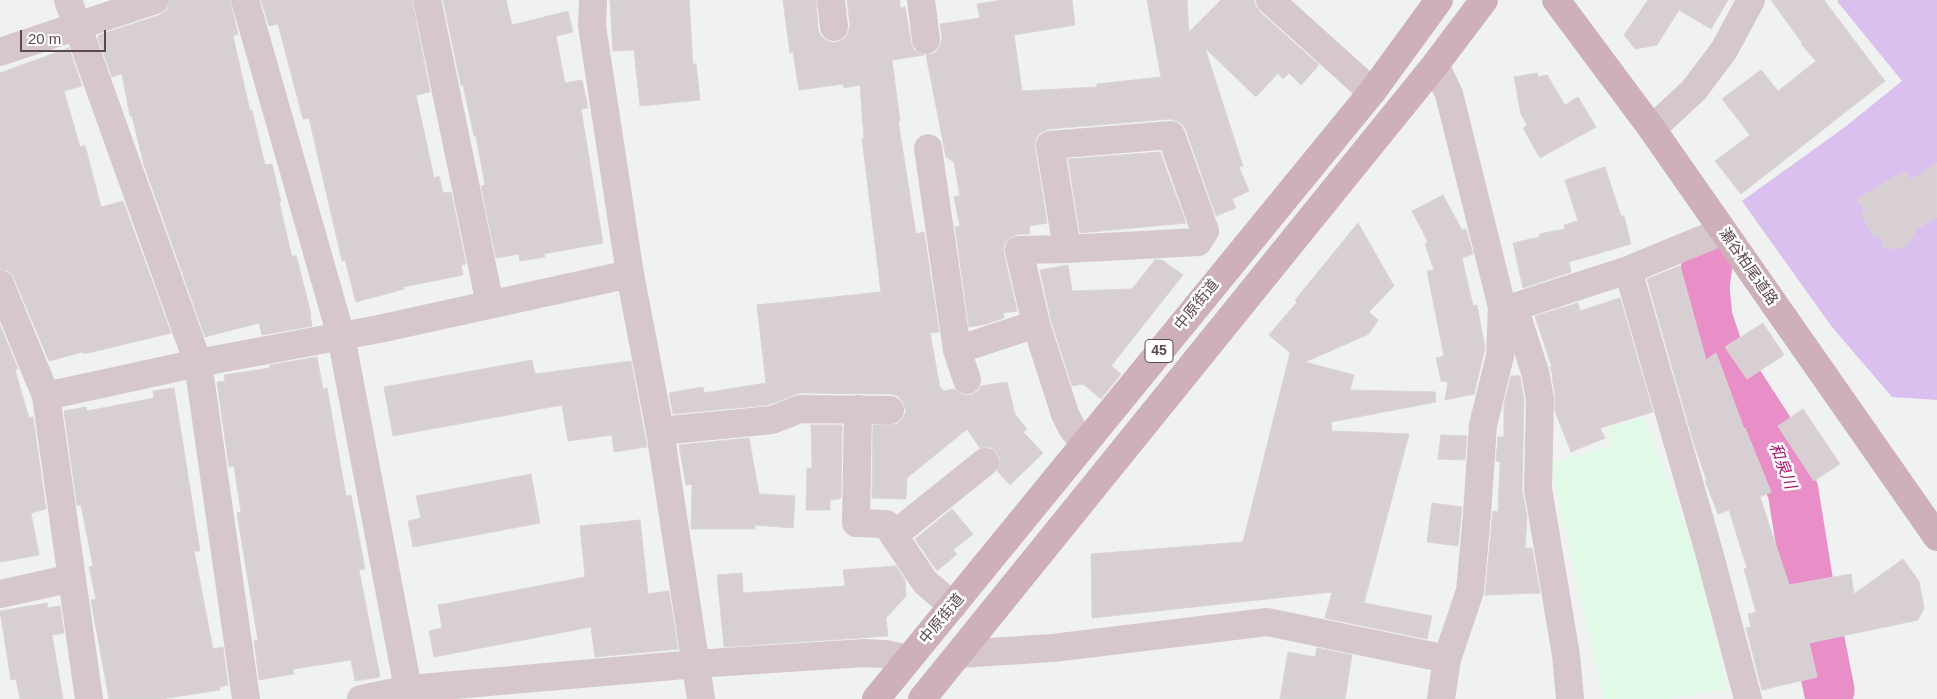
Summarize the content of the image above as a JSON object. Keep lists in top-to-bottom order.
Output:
{
  "streets": {
    "main road": ["瀬谷柏尾道路", "中原街道", "45"]
  },
  "water": ["和泉川"],
  "scale_bar": "20 m"
}
